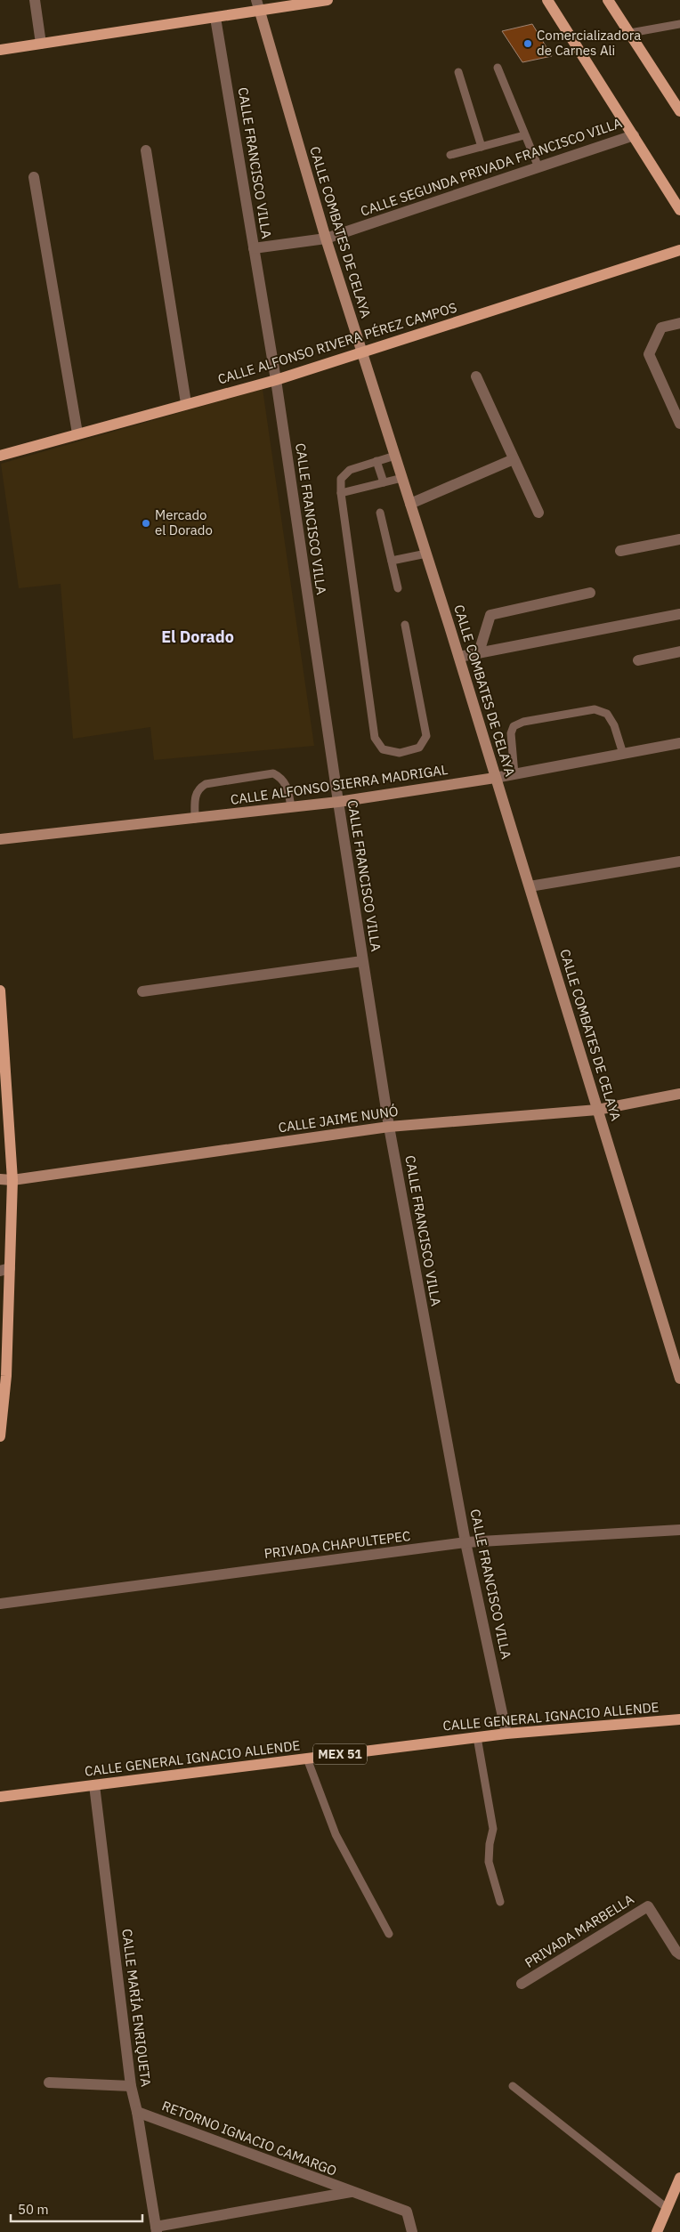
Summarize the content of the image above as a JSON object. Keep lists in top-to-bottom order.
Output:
{
  "streets": {
    "main road": ["CALLE ALFONSO RIVERA PÉREZ CAMPOS", "CALLE GENERAL IGNACIO ALLENDE", "MEX 51"],
    "street": [
      "CALLE FRANCISCO VILLA",
      "CALLE SEGUNDA PRIVADA FRANCISCO VILLA",
      "CALLE COMBATES DE CELAYA",
      "CALLE ALFONSO SIERRA MADRIGAL",
      "CALLE JAIME NUNÓ",
      "PRIVADA CHAPULTEPEC",
      "PRIVADA MARBELLA",
      "CALLE MARÍA ENRIQUETA",
      "RETORNO IGNACIO CAMARGO"
    ]
  },
  "crossings": [
    ["CALLE FRANCISCO VILLA", "CALLE SEGUNDA PRIVADA FRANCISCO VILLA"],
    ["CALLE FRANCISCO VILLA", "CALLE ALFONSO RIVERA PÉREZ CAMPOS"],
    ["CALLE FRANCISCO VILLA", "CALLE ALFONSO SIERRA MADRIGAL"],
    ["CALLE FRANCISCO VILLA", "CALLE JAIME NUNÓ"],
    ["CALLE FRANCISCO VILLA", "PRIVADA CHAPULTEPEC"],
    ["CALLE FRANCISCO VILLA", "CALLE GENERAL IGNACIO ALLENDE"],
    ["CALLE SEGUNDA PRIVADA FRANCISCO VILLA", "CALLE COMBATES DE CELAYA"],
    ["CALLE COMBATES DE CELAYA", "CALLE ALFONSO RIVERA PÉREZ CAMPOS"],
    ["CALLE COMBATES DE CELAYA", "CALLE ALFONSO SIERRA MADRIGAL"],
    ["CALLE COMBATES DE CELAYA", "CALLE JAIME NUNÓ"],
    ["CALLE GENERAL IGNACIO ALLENDE", "CALLE MARÍA ENRIQUETA"],
    ["CALLE MARÍA ENRIQUETA", "RETORNO IGNACIO CAMARGO"]
  ],
  "districts": ["El Dorado"],
  "places": ["Comercializadora de Carnes Ali", "Mercado el Dorado"],
  "scale_bar": "50 m"
}
